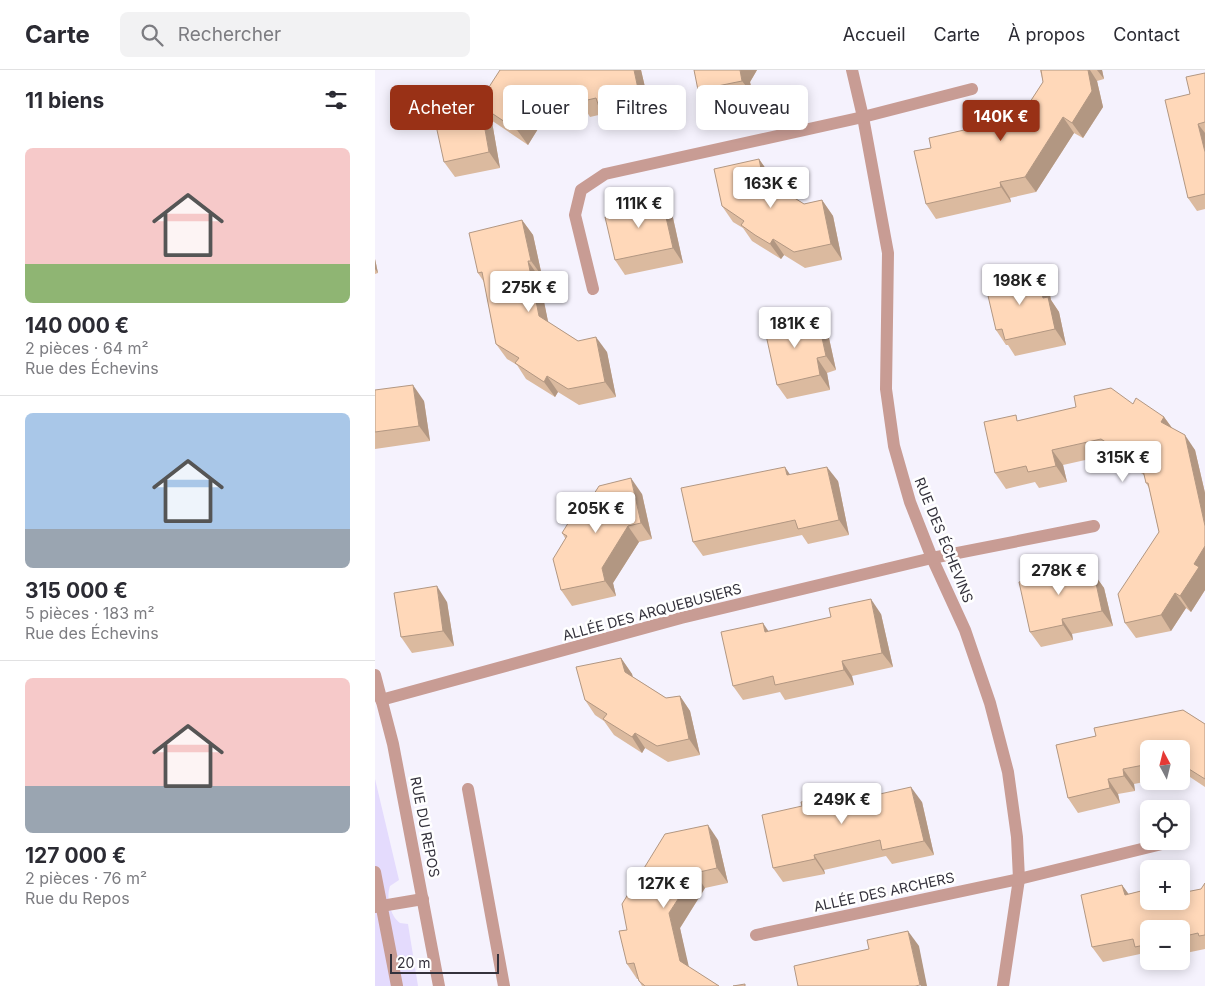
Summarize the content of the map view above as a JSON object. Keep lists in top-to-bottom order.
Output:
{
  "streets": {
    "street": [
      "RUE DES ÉCHEVINS",
      "ALLÉE DES ARQUEBUSIERS",
      "RUE DU REPOS",
      "ALLÉE DES ARCHERS"
    ]
  },
  "crossings": [
    ["RUE DES ÉCHEVINS", "ALLÉE DES ARQUEBUSIERS"],
    ["RUE DES ÉCHEVINS", "ALLÉE DES ARCHERS"],
    ["ALLÉE DES ARQUEBUSIERS", "RUE DU REPOS"]
  ],
  "scale_bar": "20 m",
  "north": "top",
  "page": {
    "header": "Carte",
    "search": "Rechercher",
    "nav": [
      "Accueil",
      "Carte",
      "À propos",
      "Contact"
    ],
    "heading": "11 biens",
    "chip": [
      "Acheter",
      "Louer",
      "Filtres",
      "Nouveau"
    ],
    "price": [
      "140K €",
      "163K €",
      "111K €",
      "198K €",
      "275K €",
      "181K €",
      "315K €",
      "205K €",
      "278K €",
      "249K €",
      "127K €"
    ],
    "list": [
      {
        "name": "140 000 €",
        "note": "2 pièces · 64 m² · Rue des Échevins"
      },
      {
        "name": "315 000 €",
        "note": "5 pièces · 183 m² · Rue des Échevins"
      },
      {
        "name": "127 000 €",
        "note": "2 pièces · 76 m² · Rue du Repos"
      }
    ],
    "map_buttons": ["+", "−"],
    "scale": "20 m"
  }
}
